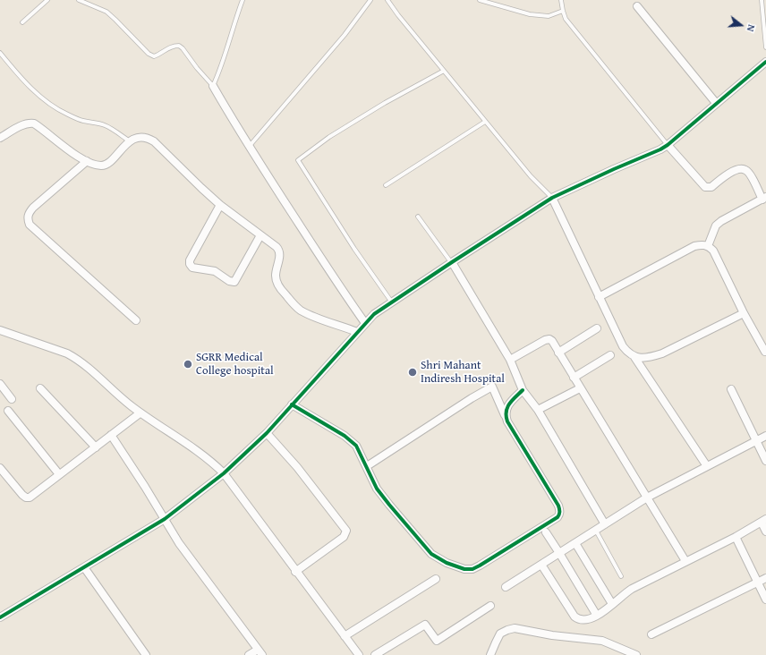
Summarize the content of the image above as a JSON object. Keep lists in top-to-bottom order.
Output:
{
  "places": ["SGRR Medical College hospital", "Shri Mahant Indiresh Hospital"],
  "north": "right"
}
